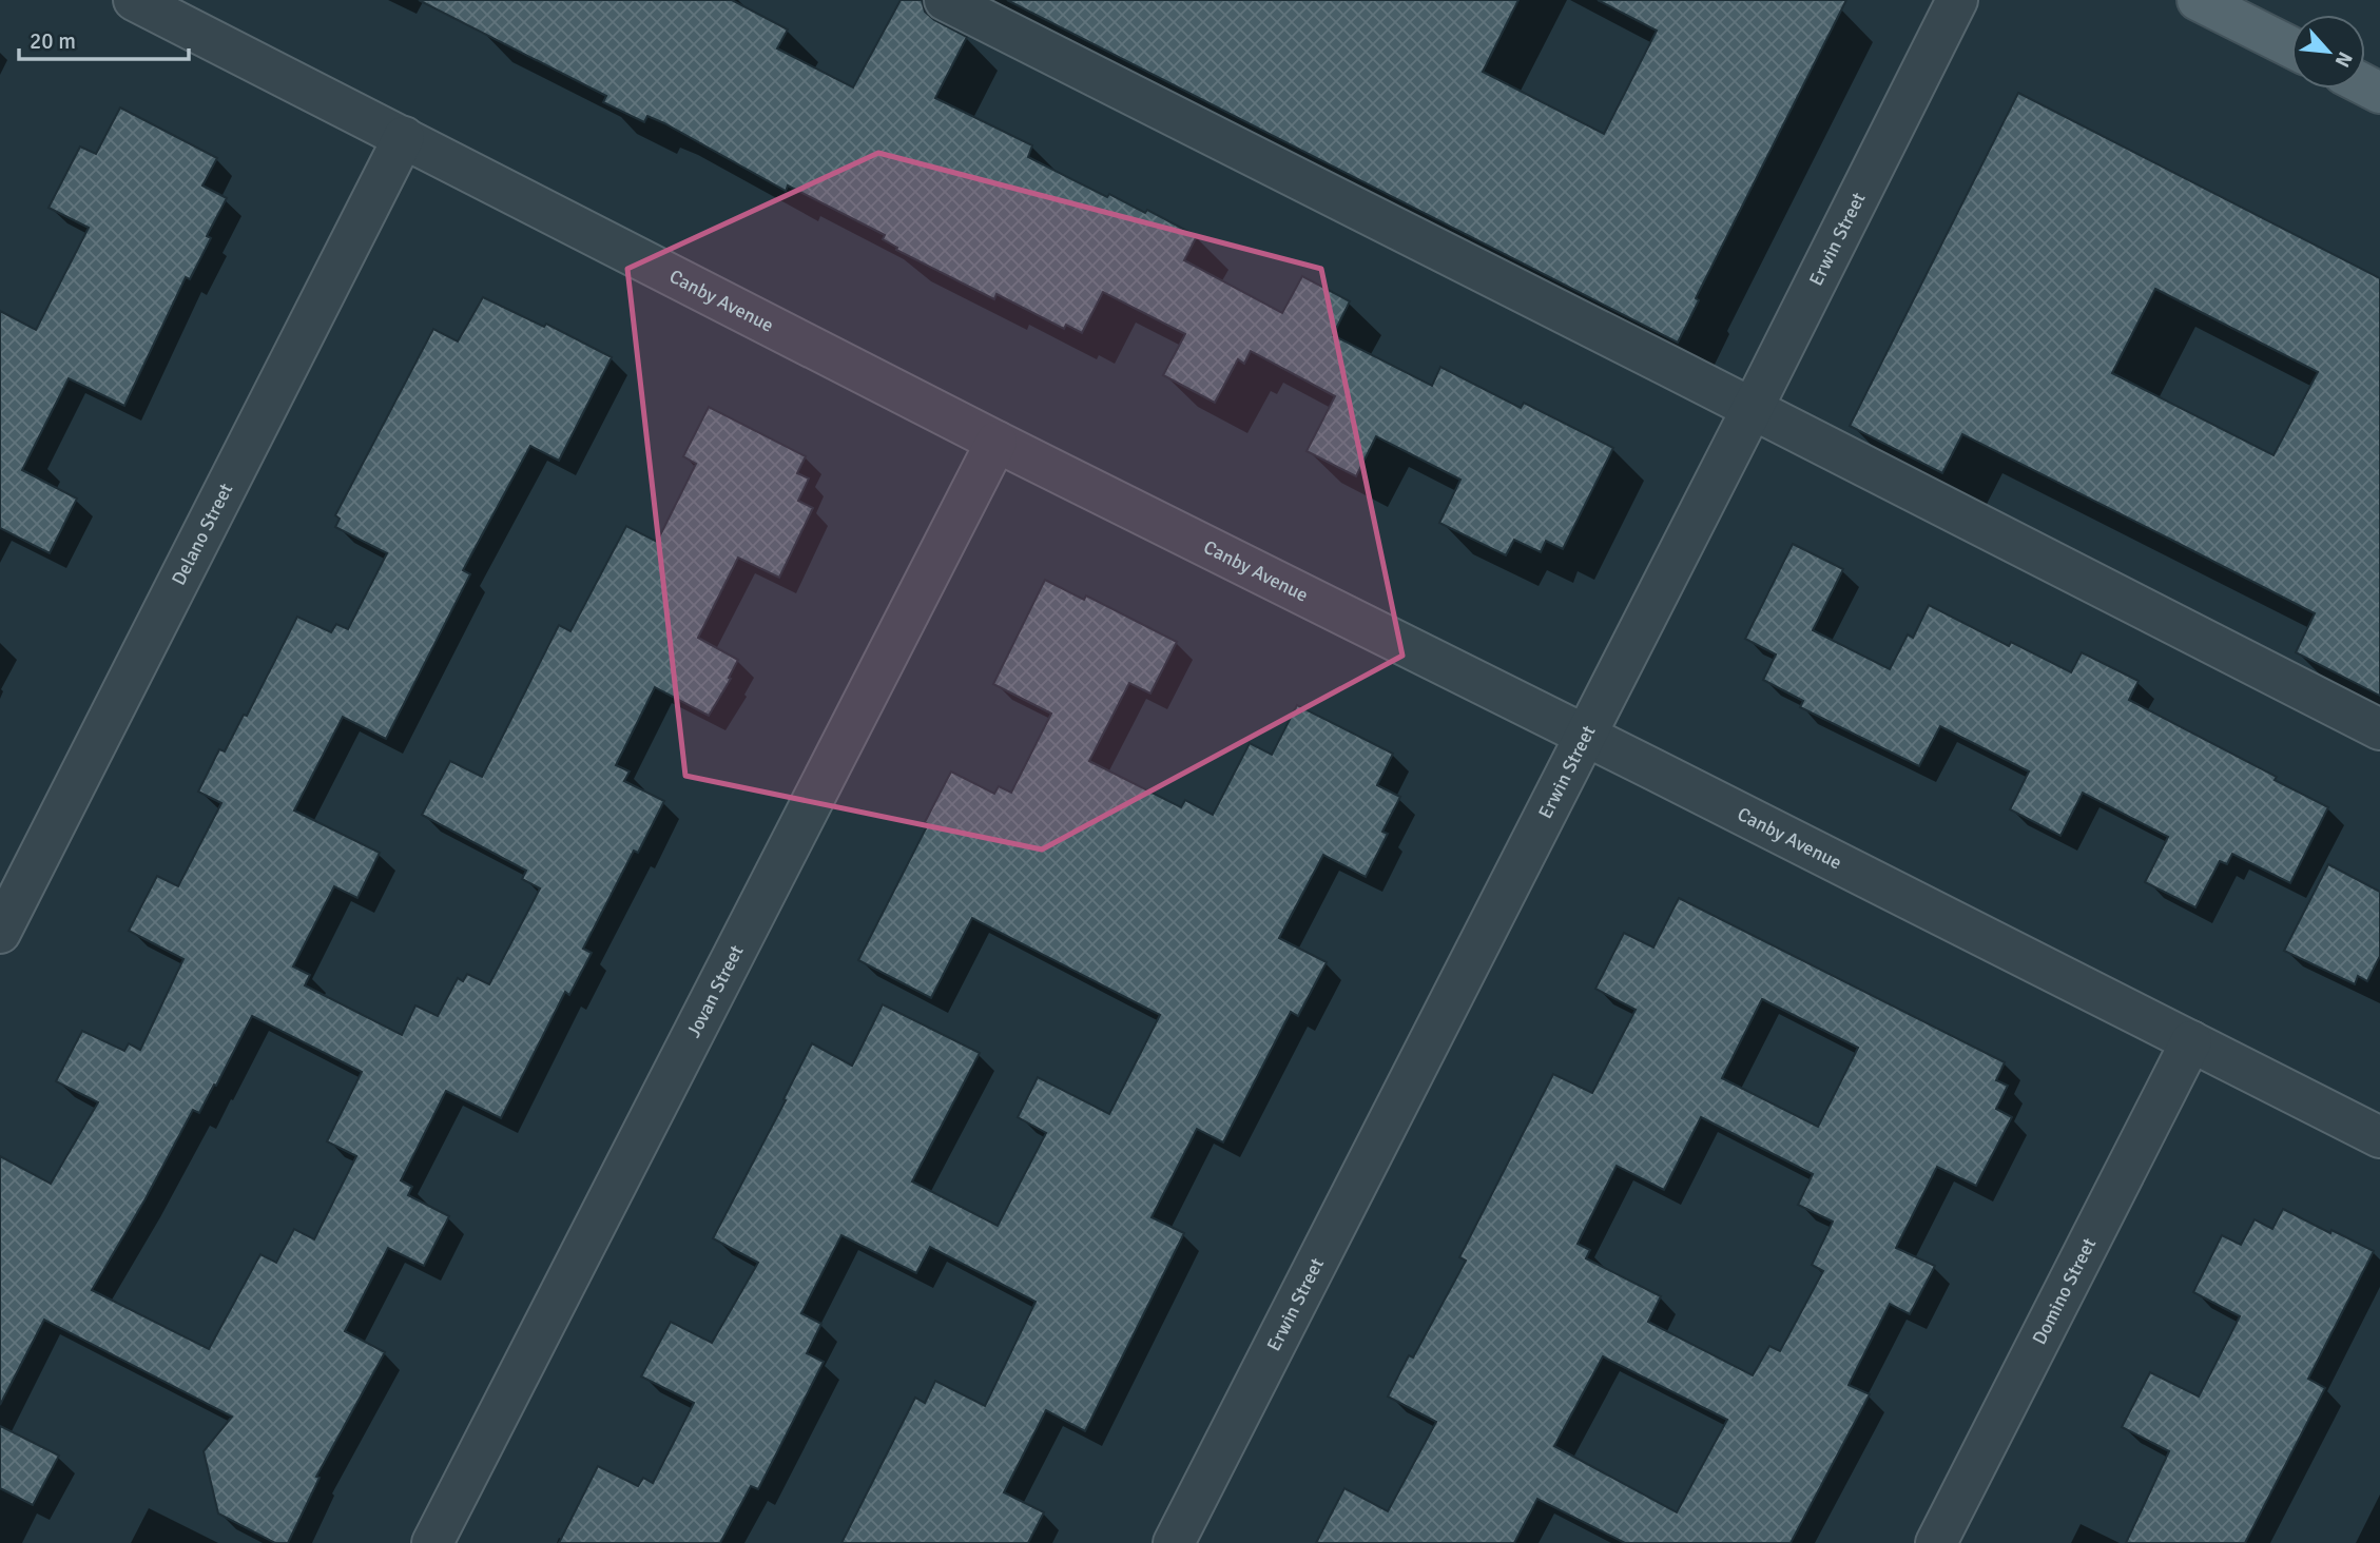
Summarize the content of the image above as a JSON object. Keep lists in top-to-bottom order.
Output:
{
  "streets": {
    "street": [
      "Erwin Street",
      "Canby Avenue",
      "Delano Street",
      "Jovan Street",
      "Domino Street"
    ]
  },
  "crossings": [
    ["Erwin Street", "Canby Avenue"],
    ["Canby Avenue", "Delano Street"],
    ["Canby Avenue", "Jovan Street"],
    ["Canby Avenue", "Domino Street"]
  ],
  "scale_bar": "20 m",
  "north": "bottom right"
}
